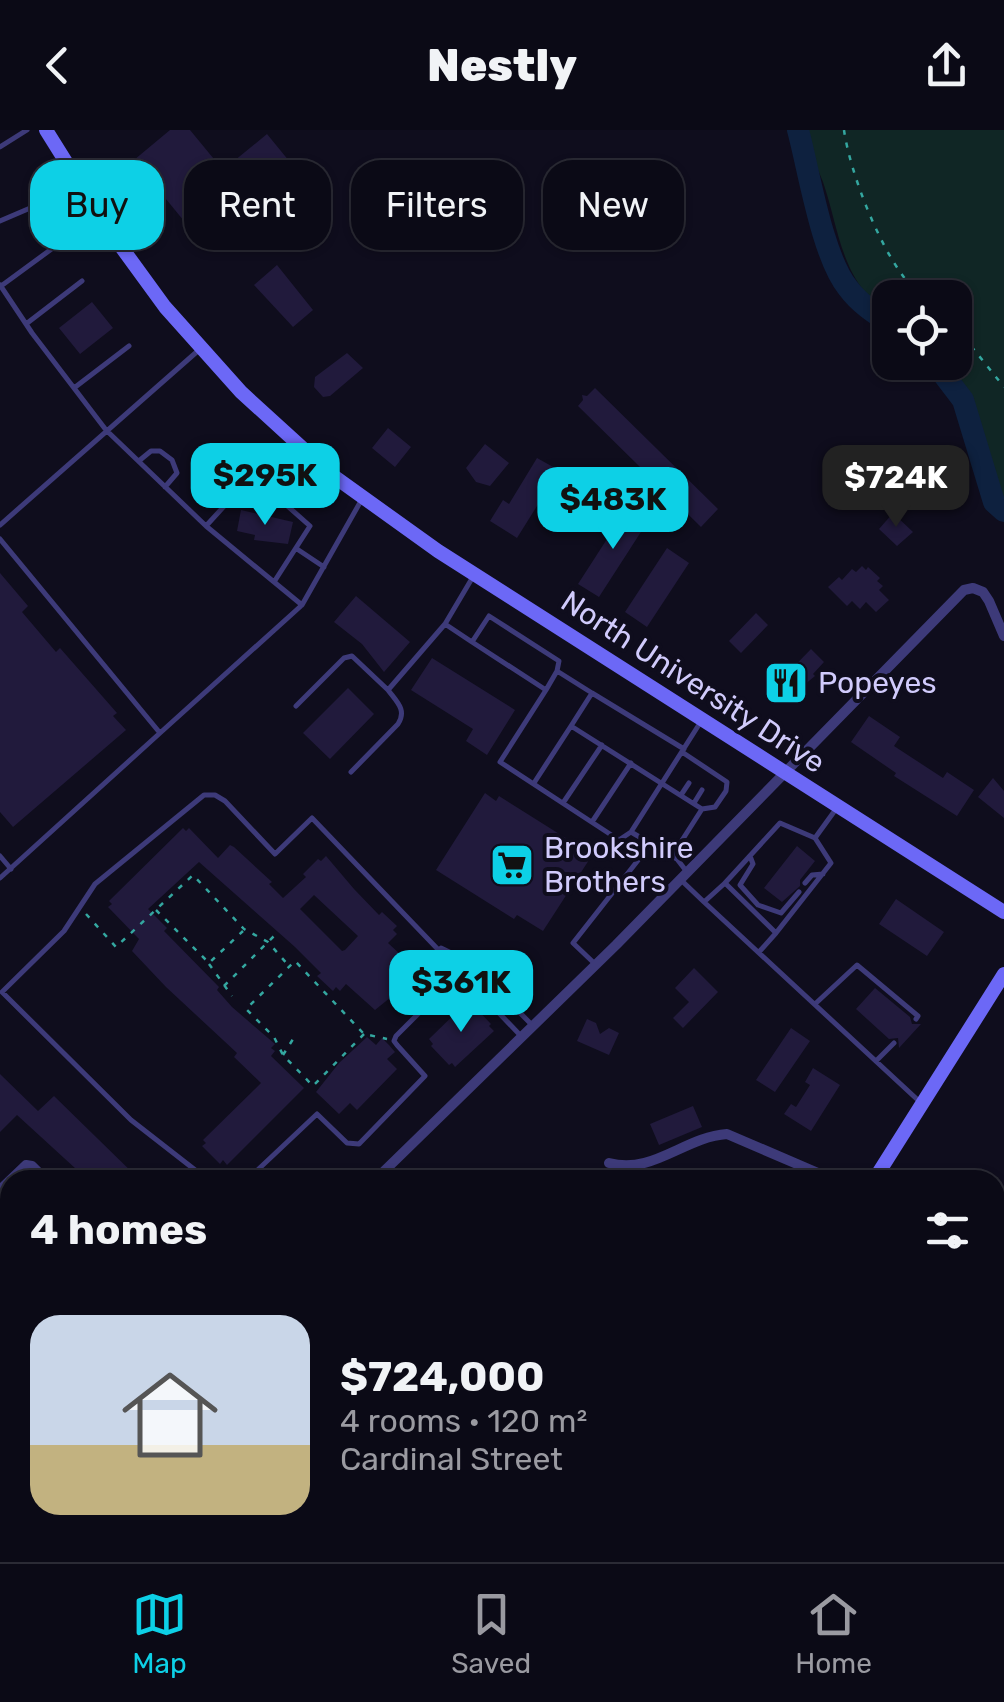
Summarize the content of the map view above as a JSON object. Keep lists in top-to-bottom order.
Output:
{
  "streets": {
    "main road": ["North University Drive"]
  },
  "places": {
    "restaurant": ["Popeyes"],
    "supermarket": ["Brookshire Brothers"]
  },
  "page": {
    "header": "Nestly",
    "chip": [
      "Buy",
      "Rent",
      "Filters",
      "New"
    ],
    "price": [
      "$295K",
      "$724K",
      "$483K",
      "$361K"
    ],
    "heading": "4 homes",
    "list": [
      {
        "name": "$724,000",
        "note": "4 rooms · 120 m² · Cardinal Street"
      }
    ],
    "tabs": ["Map", "Saved", "Home"]
  }
}
